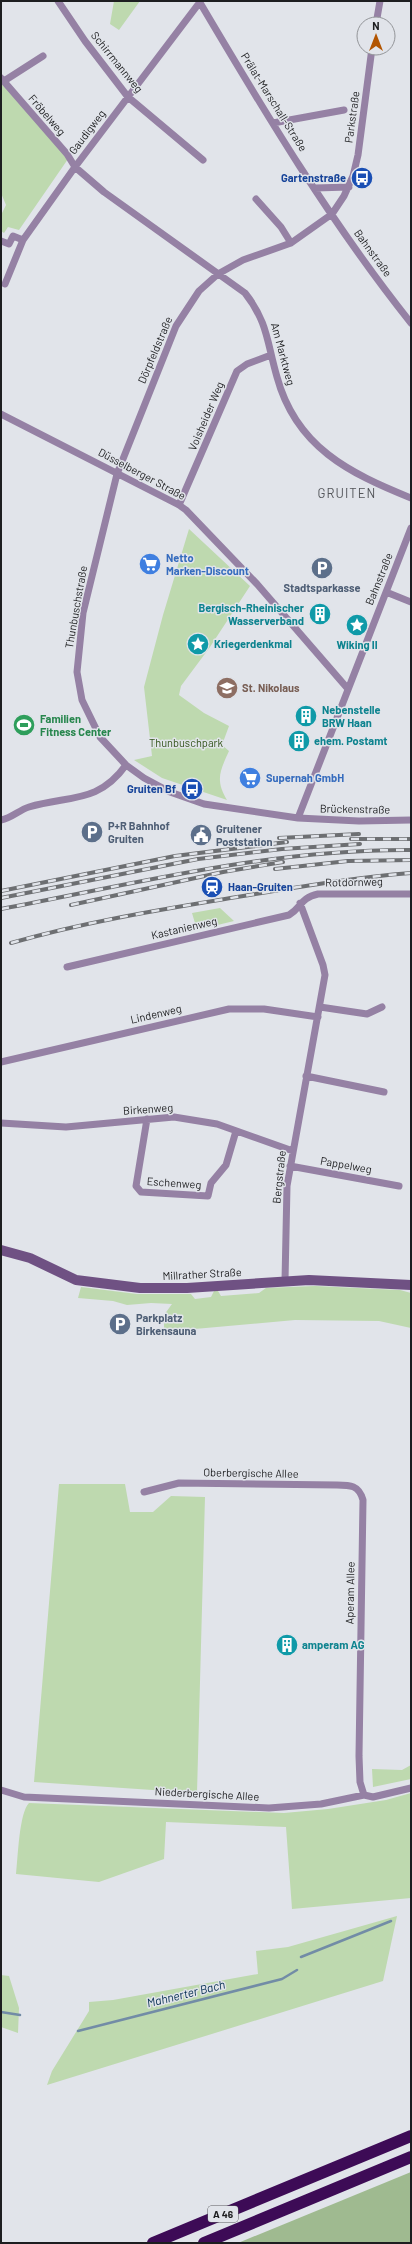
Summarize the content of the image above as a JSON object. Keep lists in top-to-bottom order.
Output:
{
  "streets": {
    "highway": ["A 46"],
    "main road": ["Millrather Straße"],
    "street": [
      "Schirrmannweg",
      "Prälat-Marschall-Straße",
      "Fröbelweg",
      "Parkstraße",
      "Gaudigweg",
      "Bahnstraße",
      "Dörpfeldstraße",
      "Am Marktweg",
      "Voisheider Weg",
      "Düsselberger Straße",
      "Thunbuschstraße",
      "Brückenstraße",
      "Rotdornweg",
      "Kastanienweg",
      "Lindenweg",
      "Birkenweg",
      "Pappelweg",
      "Bergstraße",
      "Eschenweg",
      "Oberbergische Allee",
      "Aperam Allee",
      "Niederbergische Allee"
    ]
  },
  "crossings": [
    ["Schirrmannweg", "Gaudigweg"],
    ["Prälat-Marschall-Straße", "Parkstraße"],
    ["Prälat-Marschall-Straße", "Gaudigweg"],
    ["Prälat-Marschall-Straße", "Bahnstraße"],
    ["Prälat-Marschall-Straße", "Dörpfeldstraße"],
    ["Fröbelweg", "Gaudigweg"],
    ["Fröbelweg", "Am Marktweg"],
    ["Parkstraße", "Bahnstraße"],
    ["Parkstraße", "Dörpfeldstraße"],
    ["Gaudigweg", "Am Marktweg"],
    ["Bahnstraße", "Dörpfeldstraße"],
    ["Bahnstraße", "Düsselberger Straße"],
    ["Bahnstraße", "Thunbuschstraße"],
    ["Bahnstraße", "Brückenstraße"],
    ["Dörpfeldstraße", "Am Marktweg"],
    ["Dörpfeldstraße", "Düsselberger Straße"],
    ["Dörpfeldstraße", "Thunbuschstraße"],
    ["Am Marktweg", "Voisheider Weg"],
    ["Voisheider Weg", "Düsselberger Straße"],
    ["Düsselberger Straße", "Thunbuschstraße"],
    ["Thunbuschstraße", "Brückenstraße"],
    ["Rotdornweg", "Kastanienweg"],
    ["Rotdornweg", "Bergstraße"],
    ["Kastanienweg", "Bergstraße"],
    ["Lindenweg", "Bergstraße"],
    ["Birkenweg", "Bergstraße"],
    ["Birkenweg", "Eschenweg"],
    ["Pappelweg", "Bergstraße"],
    ["Bergstraße", "Millrather Straße"],
    ["Oberbergische Allee", "Aperam Allee"],
    ["Aperam Allee", "Niederbergische Allee"]
  ],
  "districts": ["GRUITEN"],
  "water": ["Mahnerter Bach"],
  "parks": ["Thunbuschpark"],
  "places": {
    "bus stop": ["Gartenstraße", "Gruiten Bf"],
    "supermarket": ["Netto Marken-Discount", "Supernah GmbH"],
    "parking": ["Stadtsparkasse", "P+R Bahnhof Gruiten", "Parkplatz Birkensauna"],
    "building": [
      "Bergisch-Rheinischer Wasserverband",
      "Nebenstelle BRW Haan",
      "ehem. Postamt",
      "amperam AG"
    ],
    "place": ["Wiking II", "Kriegerdenkmal"],
    "school or university": ["St. Nikolaus"],
    "sports": ["Familien Fitness Center"],
    "public building": ["Gruitener Poststation"],
    "station": ["Haan-Gruiten"]
  },
  "north": "top"
}
